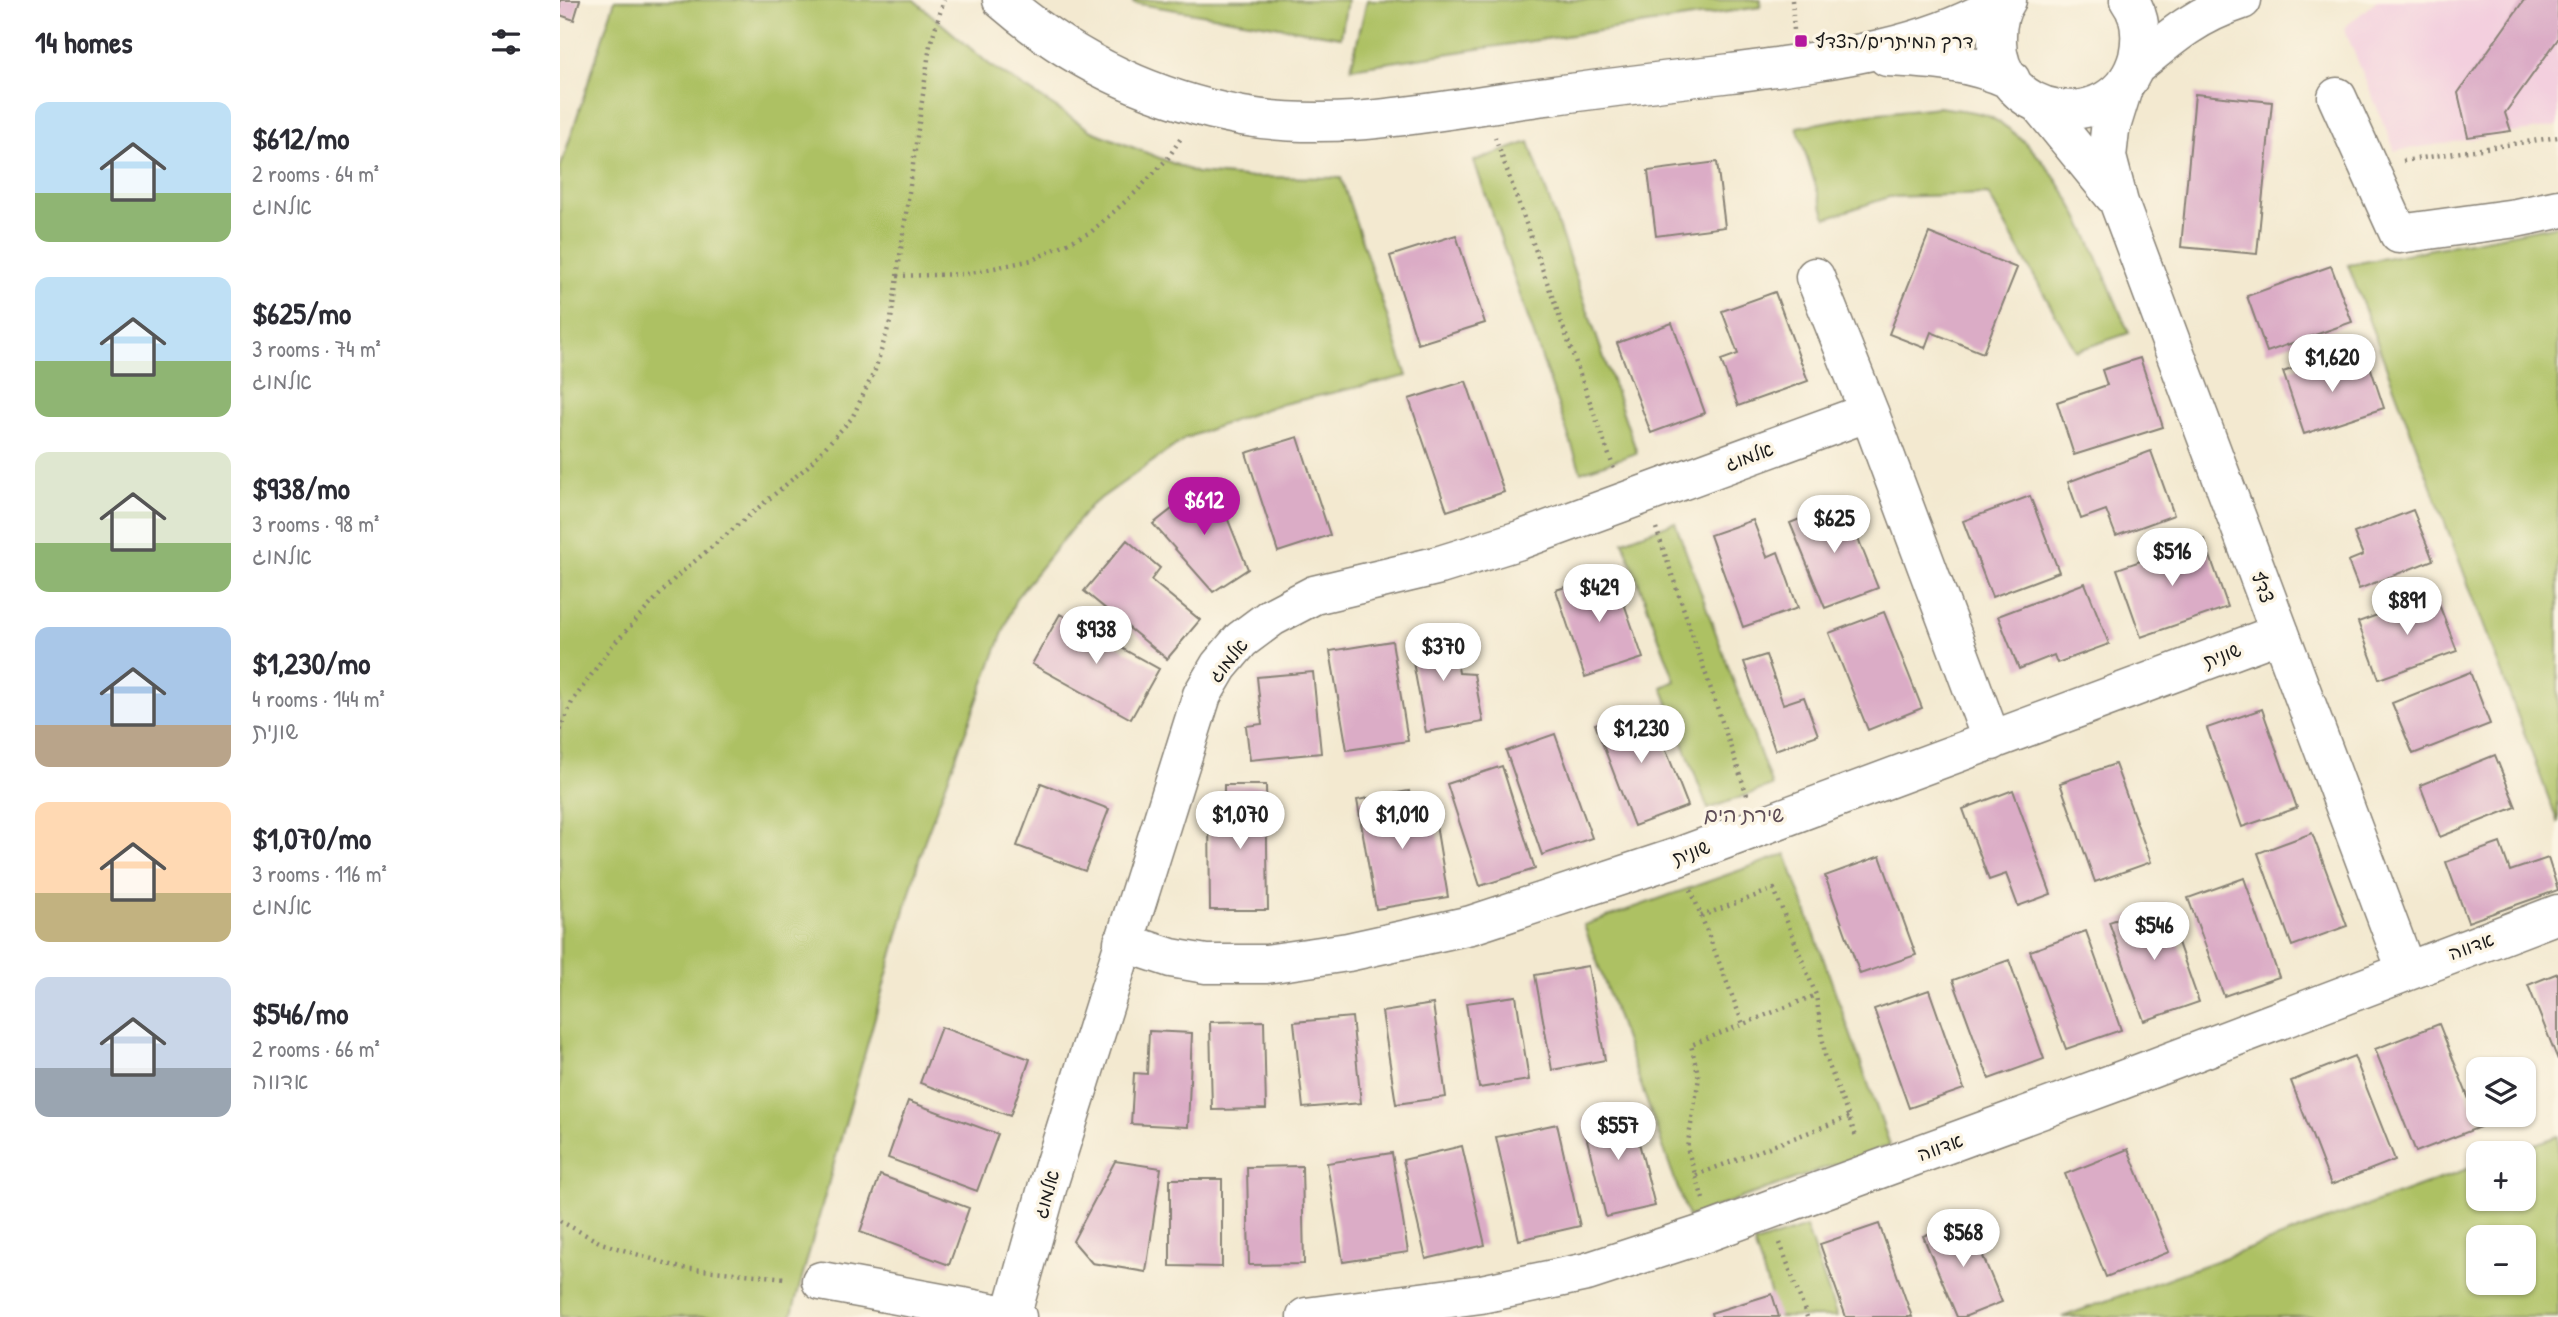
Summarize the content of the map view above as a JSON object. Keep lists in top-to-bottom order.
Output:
{
  "streets": {
    "street": [
      "אלמוג",
      "צדף",
      "שונית",
      "אדווה"
    ]
  },
  "crossings": [
    ["אלמוג", "שונית"],
    ["צדף", "שונית"],
    ["צדף", "אדווה"]
  ],
  "districts": ["שירת הים"],
  "places": {
    "transit": ["דרך המיתרים/הצדף"]
  },
  "page": {
    "heading": "14 homes",
    "list": [
      {
        "name": "$612/mo",
        "note": "2 rooms · 64 m² · אלמוג"
      },
      {
        "name": "$625/mo",
        "note": "3 rooms · 74 m² · אלמוג"
      },
      {
        "name": "$938/mo",
        "note": "3 rooms · 98 m² · אלמוג"
      },
      {
        "name": "$1,230/mo",
        "note": "4 rooms · 144 m² · שונית"
      },
      {
        "name": "$1,070/mo",
        "note": "3 rooms · 116 m² · אלמוג"
      },
      {
        "name": "$546/mo",
        "note": "2 rooms · 66 m² · אדווה"
      }
    ],
    "price": [
      "$1,620",
      "$612",
      "$625",
      "$516",
      "$429",
      "$891",
      "$938",
      "$370",
      "$1,230",
      "$1,070",
      "$1,010",
      "$546",
      "$557",
      "$568"
    ],
    "map_buttons": ["+", "−"]
  }
}
